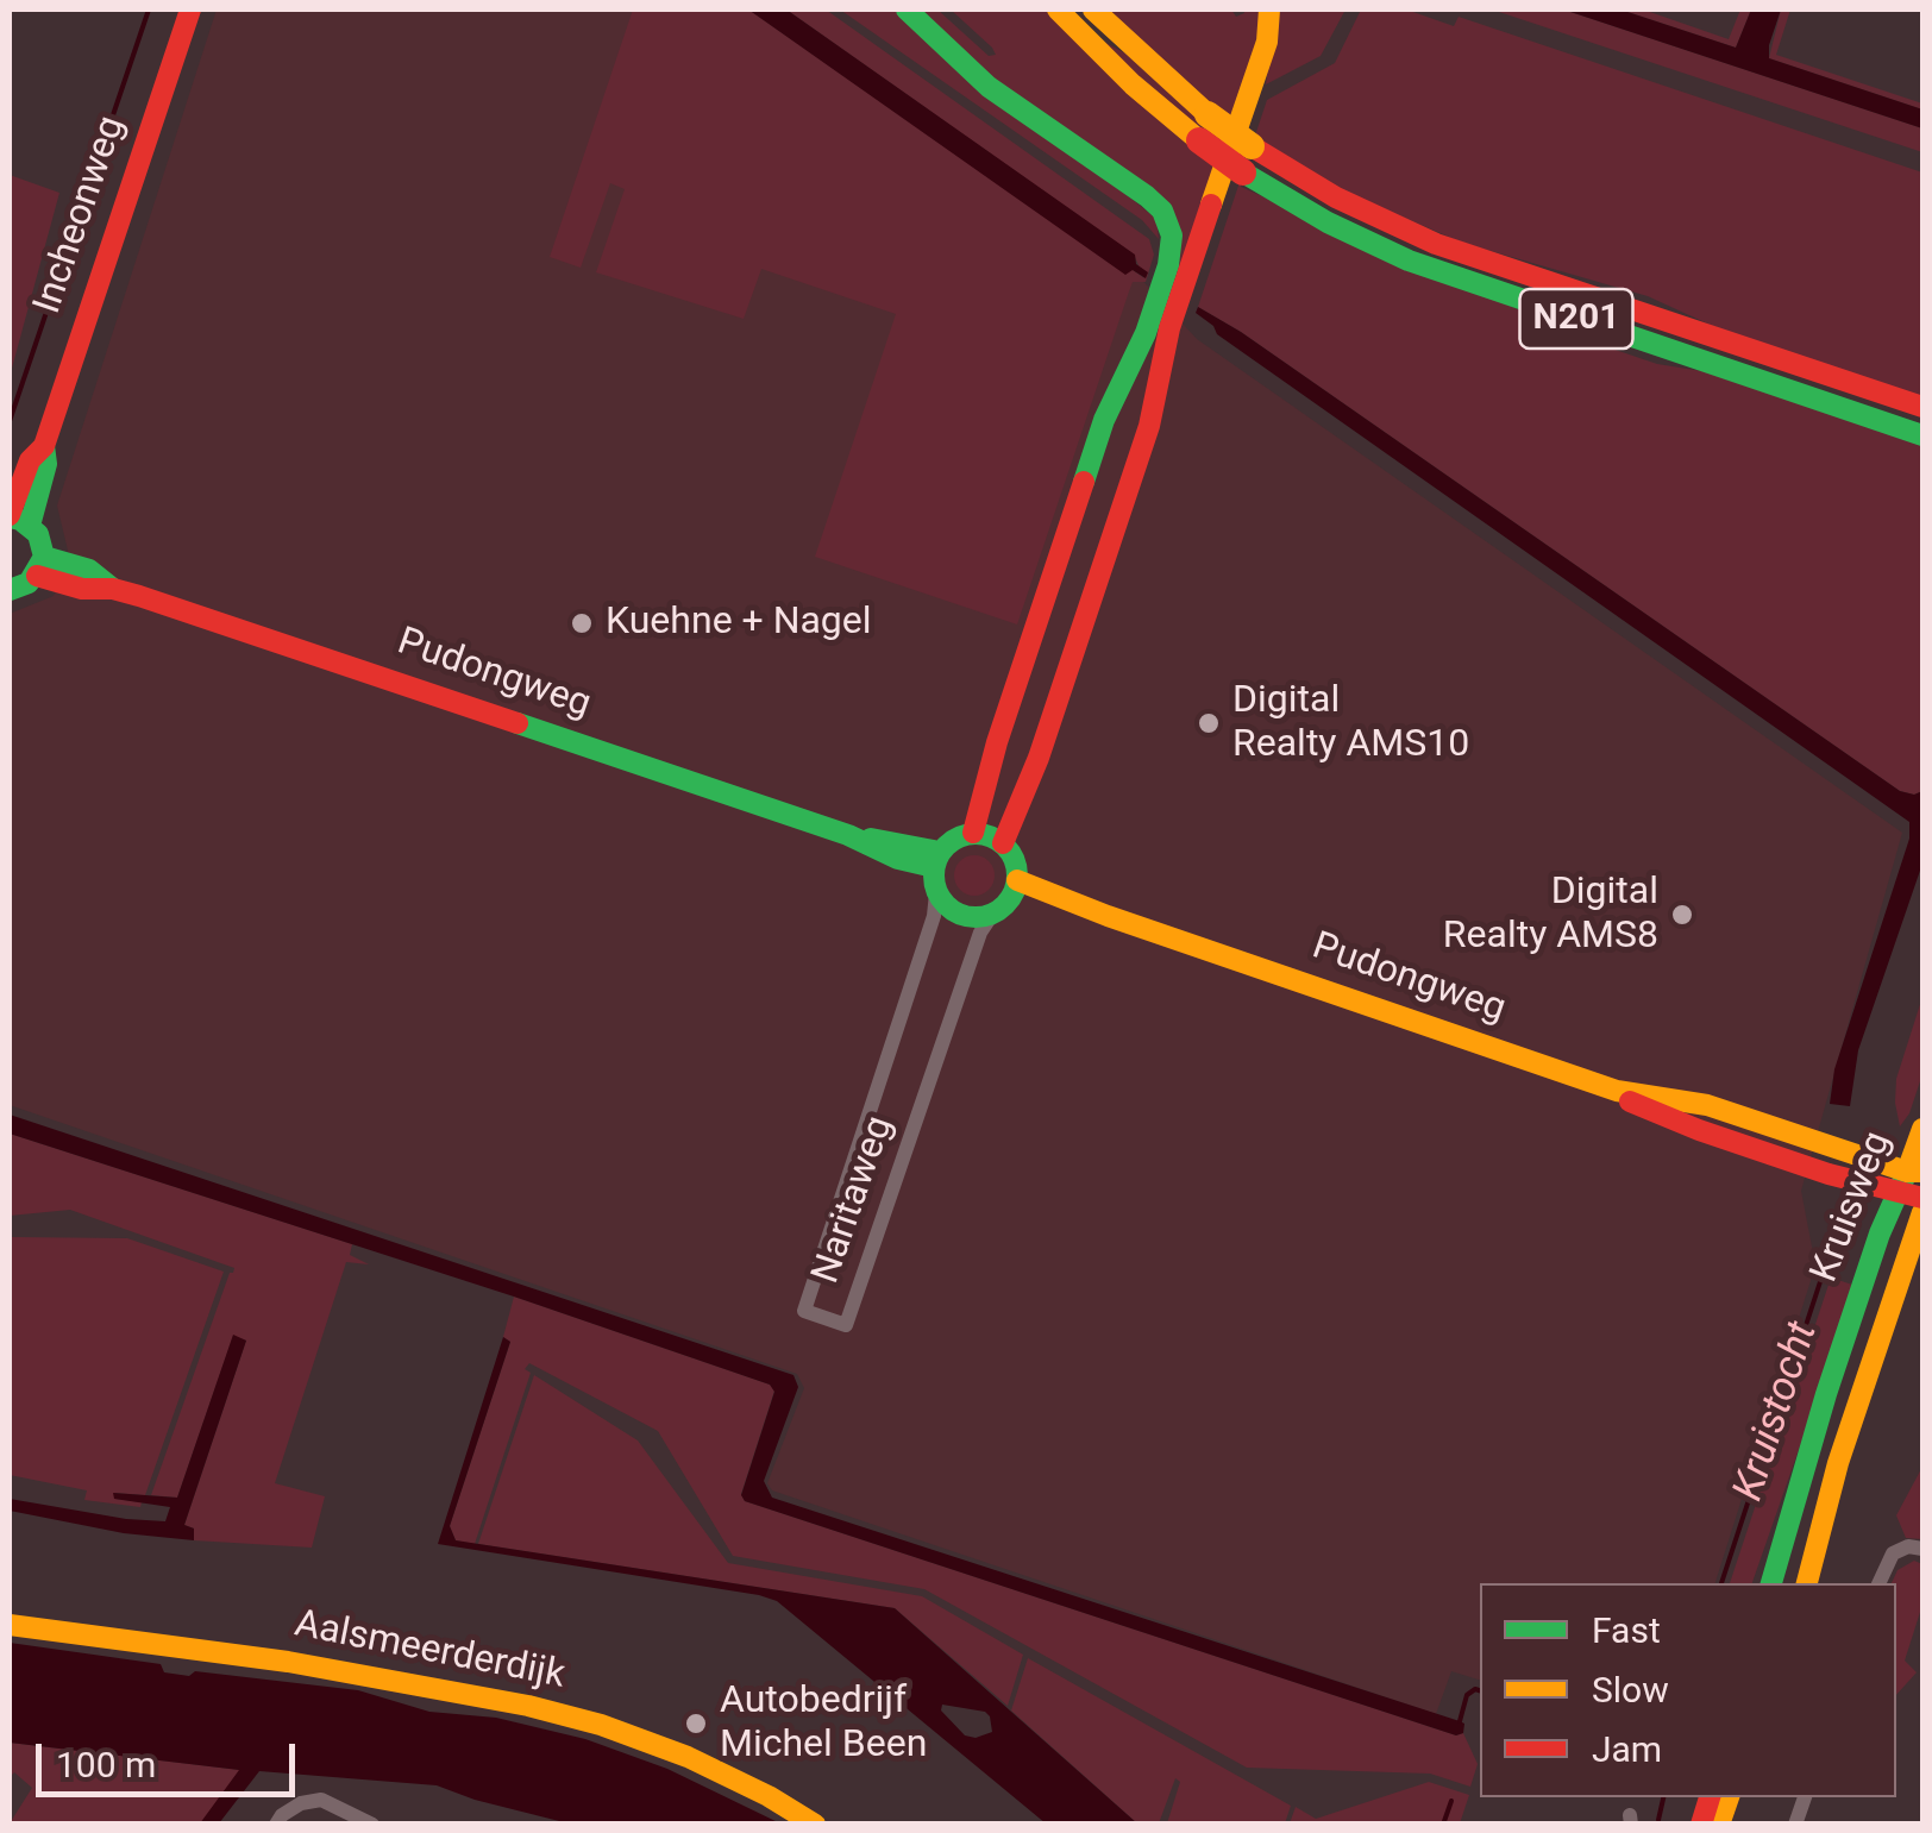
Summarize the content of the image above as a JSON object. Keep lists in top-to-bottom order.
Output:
{
  "streets": {
    "main road": [
      "Incheonweg",
      "N201",
      "Pudongweg",
      "Kruisweg",
      "Aalsmeerderdijk"
    ],
    "street": ["Naritaweg"]
  },
  "crossings": [
    ["Pudongweg", "Naritaweg"],
    ["Pudongweg", "Kruisweg"]
  ],
  "water": ["Kruistocht"],
  "places": [
    "Kuehne + Nagel",
    "Digital Realty AMS10",
    "Digital Realty AMS8",
    "Autobedrijf Michel Been"
  ],
  "legend": ["Fast", "Slow", "Jam"],
  "scale_bar": "100 m"
}
